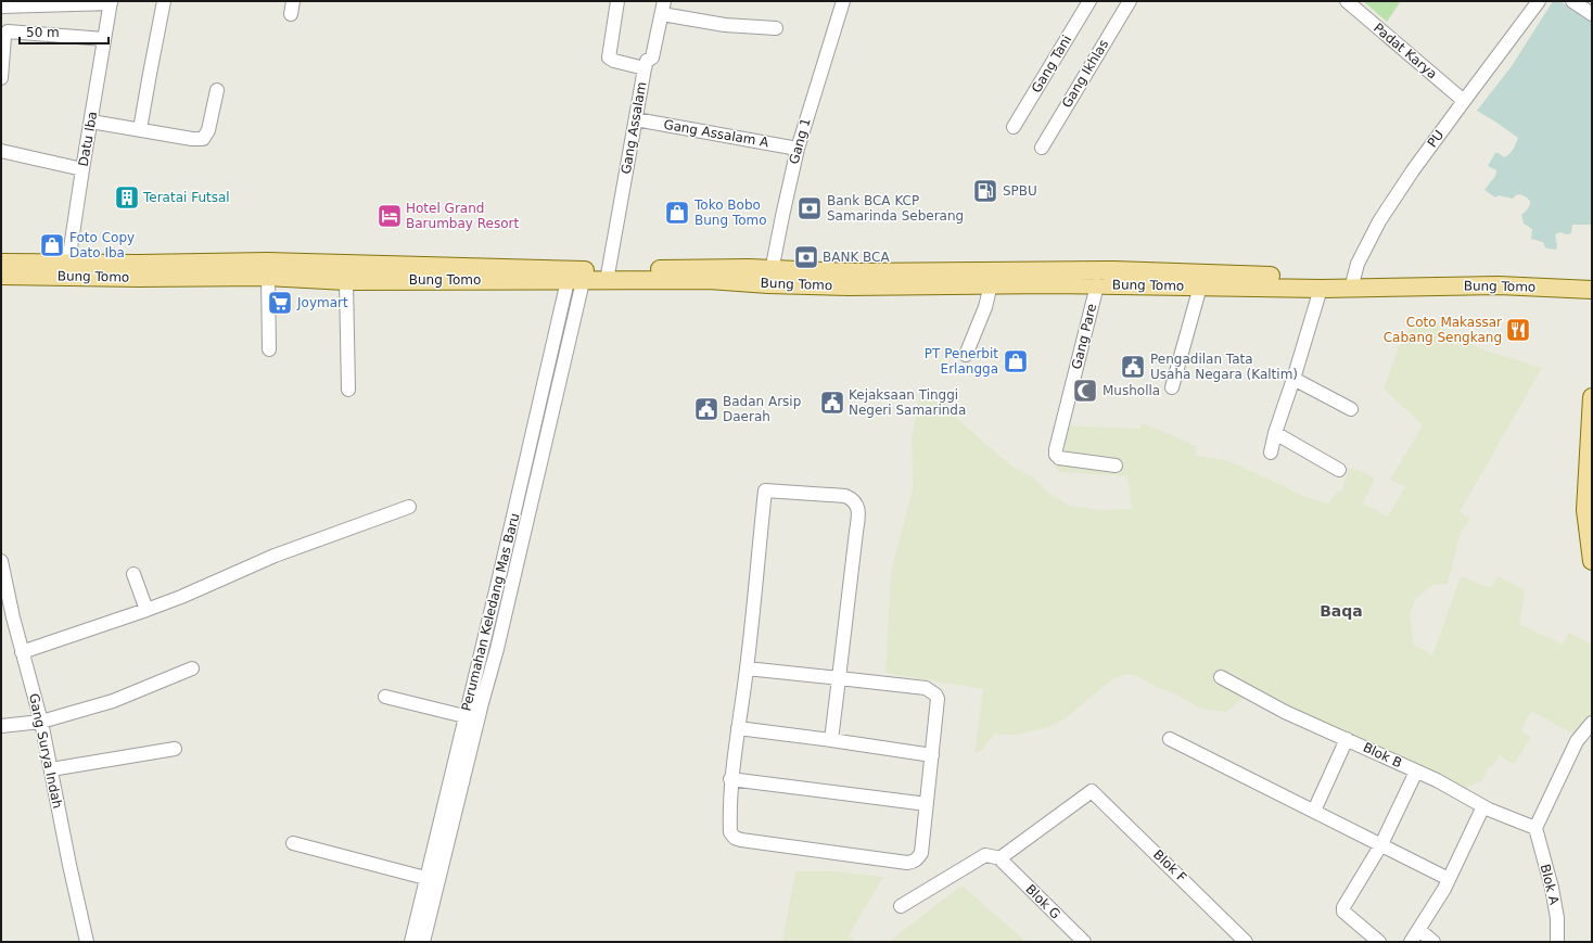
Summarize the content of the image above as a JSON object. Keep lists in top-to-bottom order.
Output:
{
  "streets": {
    "main road": ["Bung Tomo"],
    "street": [
      "Padat Karya",
      "Gang Tani",
      "Gang Ikhlas",
      "Gang Assalam",
      "Gang Assalam A",
      "Datu Iba",
      "PU",
      "Gang 1",
      "Gang Pare",
      "Perumahan Keledang Mas Baru",
      "Gang Surya Indah",
      "Blok B",
      "Blok F",
      "Blok A",
      "Blok G"
    ]
  },
  "crossings": [
    ["Padat Karya", "PU"],
    ["Gang Assalam", "Gang Assalam A"],
    ["Gang Assalam", "Bung Tomo"],
    ["Gang Assalam A", "Gang 1"],
    ["Datu Iba", "Bung Tomo"],
    ["PU", "Bung Tomo"],
    ["Gang 1", "Bung Tomo"],
    ["Bung Tomo", "Gang Pare"],
    ["Bung Tomo", "Perumahan Keledang Mas Baru"],
    ["Blok B", "Blok A"],
    ["Blok F", "Blok G"]
  ],
  "districts": ["Baqa"],
  "places": {
    "fuel station": ["SPBU"],
    "building": ["Teratai Futsal"],
    "bank": ["Bank BCA KCP Samarinda Seberang", "BANK BCA"],
    "shop": ["Toko Bobo Bung Tomo", "Foto Copy Dato Iba", "PT Penerbit Erlangga"],
    "hotel": ["Hotel Grand Barumbay Resort"],
    "supermarket": ["Joymart"],
    "restaurant": ["Coto Makassar Cabang Sengkang"],
    "public building": ["Pengadilan Tata Usaha Negara (Kaltim)", "Kejaksaan Tinggi Negeri Samarinda", "Badan Arsip Daerah"],
    "mosque": ["Musholla"]
  },
  "scale_bar": "50 m"
}
